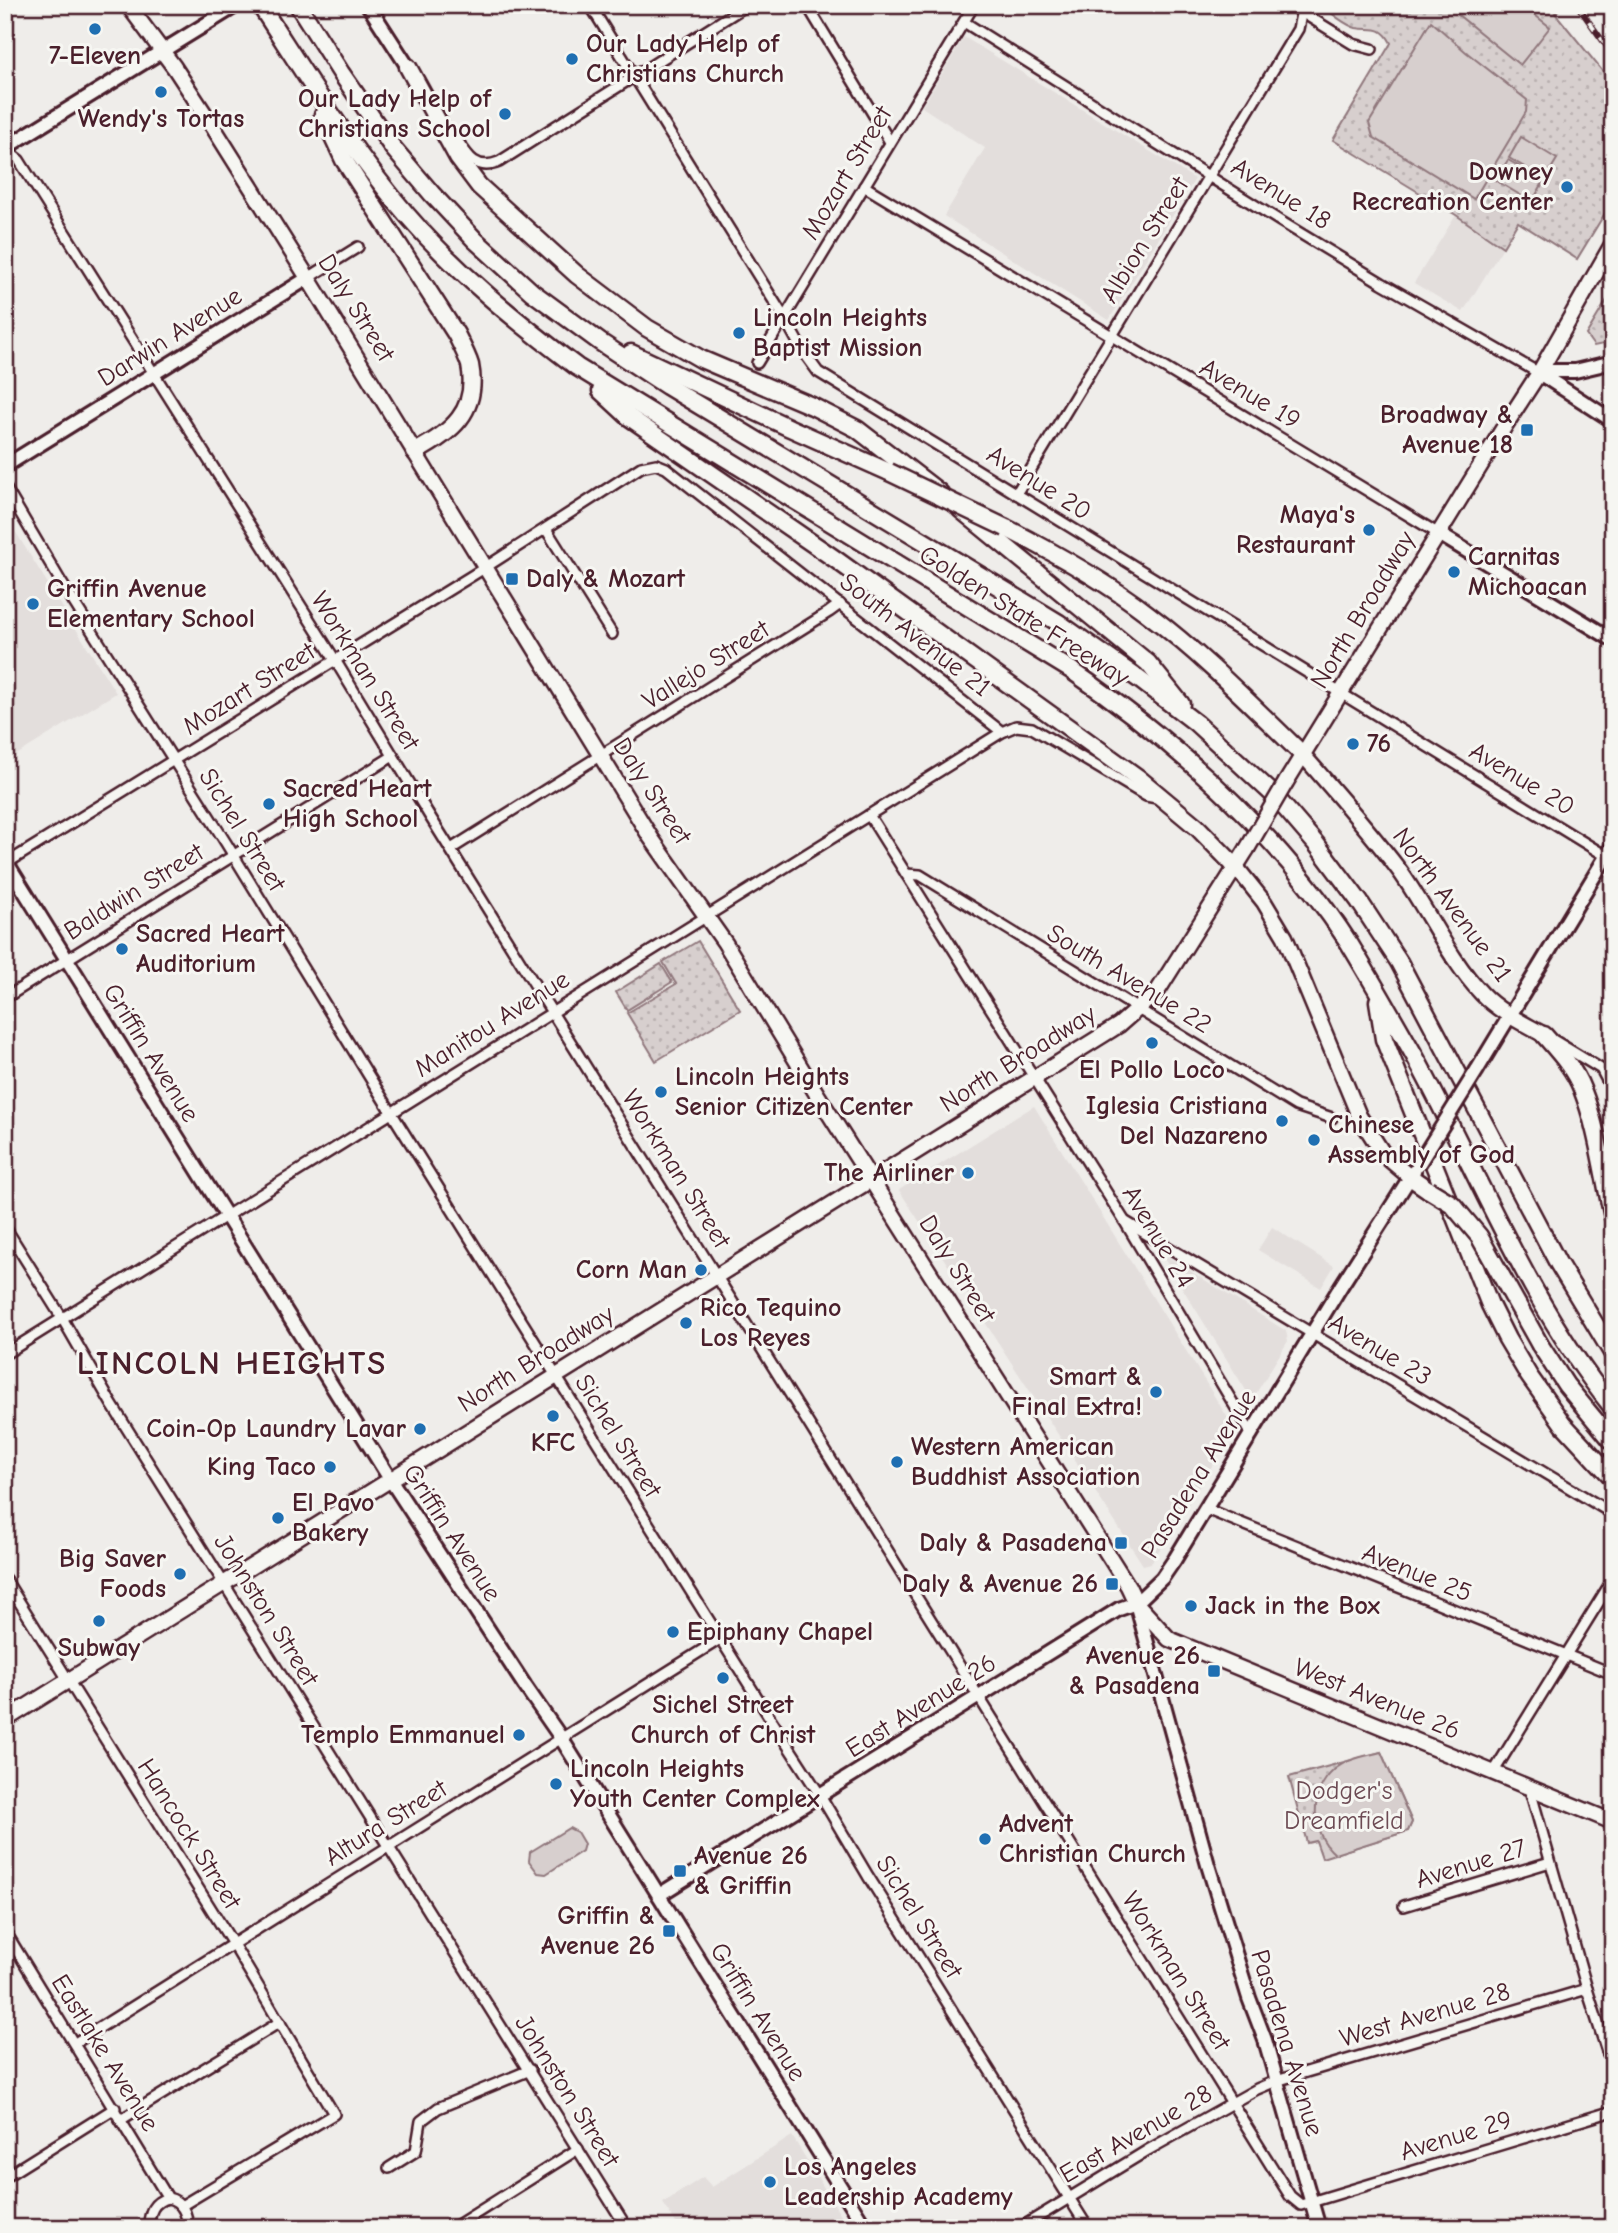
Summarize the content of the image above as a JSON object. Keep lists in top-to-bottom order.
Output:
{
  "streets": {
    "highway": ["Golden State Freeway"],
    "main road": [
      "Avenue 18",
      "Daly Street",
      "Darwin Avenue",
      "Avenue 19",
      "North Broadway",
      "North Avenue 21",
      "Griffin Avenue",
      "Pasadena Avenue",
      "West Avenue 26",
      "East Avenue 26"
    ],
    "street": [
      "Mozart Street",
      "Albion Street",
      "Avenue 20",
      "South Avenue 21",
      "Vallejo Street",
      "Workman Street",
      "Sichel Street",
      "Baldwin Street",
      "South Avenue 22",
      "Manitou Avenue",
      "Avenue 24",
      "Avenue 23",
      "Avenue 25",
      "Johnston Street",
      "Altura Street",
      "Hancock Street",
      "Avenue 27",
      "West Avenue 28",
      "Eastlake Avenue",
      "East Avenue 28",
      "Avenue 29"
    ]
  },
  "crossings": [
    ["Mozart Street", "Avenue 18"],
    ["Mozart Street", "Daly Street"],
    ["Mozart Street", "Avenue 19"],
    ["Mozart Street", "Avenue 20"],
    ["Mozart Street", "South Avenue 21"],
    ["Mozart Street", "Workman Street"],
    ["Mozart Street", "Sichel Street"],
    ["Mozart Street", "Griffin Avenue"],
    ["Avenue 18", "Albion Street"],
    ["Avenue 18", "North Broadway"],
    ["Albion Street", "Avenue 19"],
    ["Albion Street", "Avenue 20"],
    ["Daly Street", "Darwin Avenue"],
    ["Daly Street", "North Broadway"],
    ["Daly Street", "Vallejo Street"],
    ["Daly Street", "Manitou Avenue"],
    ["Daly Street", "Pasadena Avenue"],
    ["Daly Street", "West Avenue 26"],
    ["Daly Street", "East Avenue 26"],
    ["Darwin Avenue", "Workman Street"],
    ["Avenue 19", "North Broadway"],
    ["Avenue 20", "North Broadway"],
    ["Avenue 20", "Pasadena Avenue"],
    ["North Broadway", "Workman Street"],
    ["North Broadway", "Sichel Street"],
    ["North Broadway", "North Avenue 21"],
    ["North Broadway", "South Avenue 22"],
    ["North Broadway", "Griffin Avenue"],
    ["North Broadway", "Avenue 24"],
    ["North Broadway", "Johnston Street"],
    ["North Broadway", "Hancock Street"],
    ["South Avenue 21", "Vallejo Street"],
    ["South Avenue 21", "Manitou Avenue"],
    ["Vallejo Street", "Workman Street"],
    ["Workman Street", "Baldwin Street"],
    ["Workman Street", "Manitou Avenue"],
    ["Workman Street", "Pasadena Avenue"],
    ["Workman Street", "East Avenue 26"],
    ["Workman Street", "East Avenue 28"],
    ["Workman Street", "Avenue 29"],
    ["Sichel Street", "Baldwin Street"],
    ["Sichel Street", "Manitou Avenue"],
    ["Sichel Street", "East Avenue 26"],
    ["Sichel Street", "Altura Street"],
    ["Sichel Street", "East Avenue 28"],
    ["Baldwin Street", "Griffin Avenue"],
    ["North Avenue 21", "Pasadena Avenue"],
    ["South Avenue 22", "Avenue 24"],
    ["Manitou Avenue", "Griffin Avenue"],
    ["Manitou Avenue", "Avenue 24"],
    ["Manitou Avenue", "Johnston Street"],
    ["Griffin Avenue", "East Avenue 26"],
    ["Griffin Avenue", "Altura Street"],
    ["Avenue 24", "Avenue 23"],
    ["Avenue 24", "Pasadena Avenue"],
    ["Avenue 23", "Pasadena Avenue"],
    ["Pasadena Avenue", "Avenue 25"],
    ["Pasadena Avenue", "West Avenue 26"],
    ["Pasadena Avenue", "East Avenue 26"],
    ["Pasadena Avenue", "West Avenue 28"],
    ["Pasadena Avenue", "East Avenue 28"],
    ["Pasadena Avenue", "Avenue 29"],
    ["Johnston Street", "Altura Street"],
    ["West Avenue 26", "East Avenue 26"],
    ["Altura Street", "Hancock Street"],
    ["Altura Street", "Eastlake Avenue"],
    ["Hancock Street", "Eastlake Avenue"],
    ["West Avenue 28", "East Avenue 28"]
  ],
  "districts": ["LINCOLN HEIGHTS"],
  "parks": ["Dodger's Dreamfield"],
  "places": {
    "other": [
      "7-Eleven",
      "Our Lady Help of Christians Church",
      "Wendy's Tortas",
      "Our Lady Help of Christians School",
      "Downey Recreation Center",
      "Lincoln Heights Baptist Mission",
      "Maya's Restaurant",
      "Carnitas Michoacan",
      "Griffin Avenue Elementary School",
      "76",
      "Sacred Heart High School",
      "Sacred Heart Auditorium",
      "El Pollo Loco",
      "Lincoln Heights Senior Citizen Center",
      "Iglesia Cristiana Del Nazareno",
      "Chinese Assembly of God",
      "The Airliner",
      "Corn Man",
      "Rico Tequino Los Reyes",
      "Smart & Final Extra!",
      "KFC",
      "Coin-Op Laundry Lavar",
      "Western American Buddhist Association",
      "King Taco",
      "El Pavo Bakery",
      "Big Saver Foods",
      "Jack in the Box",
      "Subway",
      "Epiphany Chapel",
      "Sichel Street Church of Christ",
      "Templo Emmanuel",
      "Lincoln Heights Youth Center Complex",
      "Advent Christian Church",
      "Los Angeles Leadership Academy"
    ],
    "transit": [
      "Broadway & Avenue 18",
      "Daly & Mozart",
      "Daly & Pasadena",
      "Daly & Avenue 26",
      "Avenue 26 & Pasadena",
      "Avenue 26 & Griffin",
      "Griffin & Avenue 26"
    ]
  }
}
